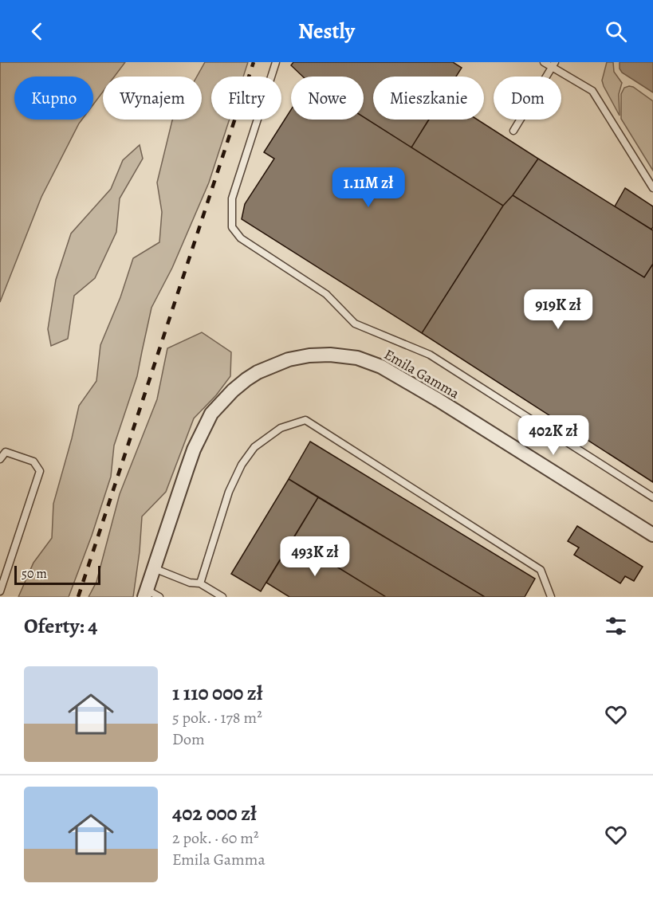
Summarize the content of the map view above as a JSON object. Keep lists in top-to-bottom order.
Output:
{
  "streets": {
    "street": ["Emila Gamma"]
  },
  "scale_bar": "50 m",
  "page": {
    "header": "Nestly",
    "chip": [
      "Kupno",
      "Wynajem",
      "Filtry",
      "Nowe",
      "Mieszkanie",
      "Dom"
    ],
    "price": [
      "1.11M zł",
      "919K zł",
      "402K zł",
      "493K zł"
    ],
    "scale": "50 m",
    "heading": "Oferty: 4",
    "list": [
      {
        "name": "1 110 000 zł",
        "note": "5 pok. · 178 m² · Dom"
      },
      {
        "name": "402 000 zł",
        "note": "2 pok. · 60 m² · Emila Gamma"
      }
    ]
  }
}
